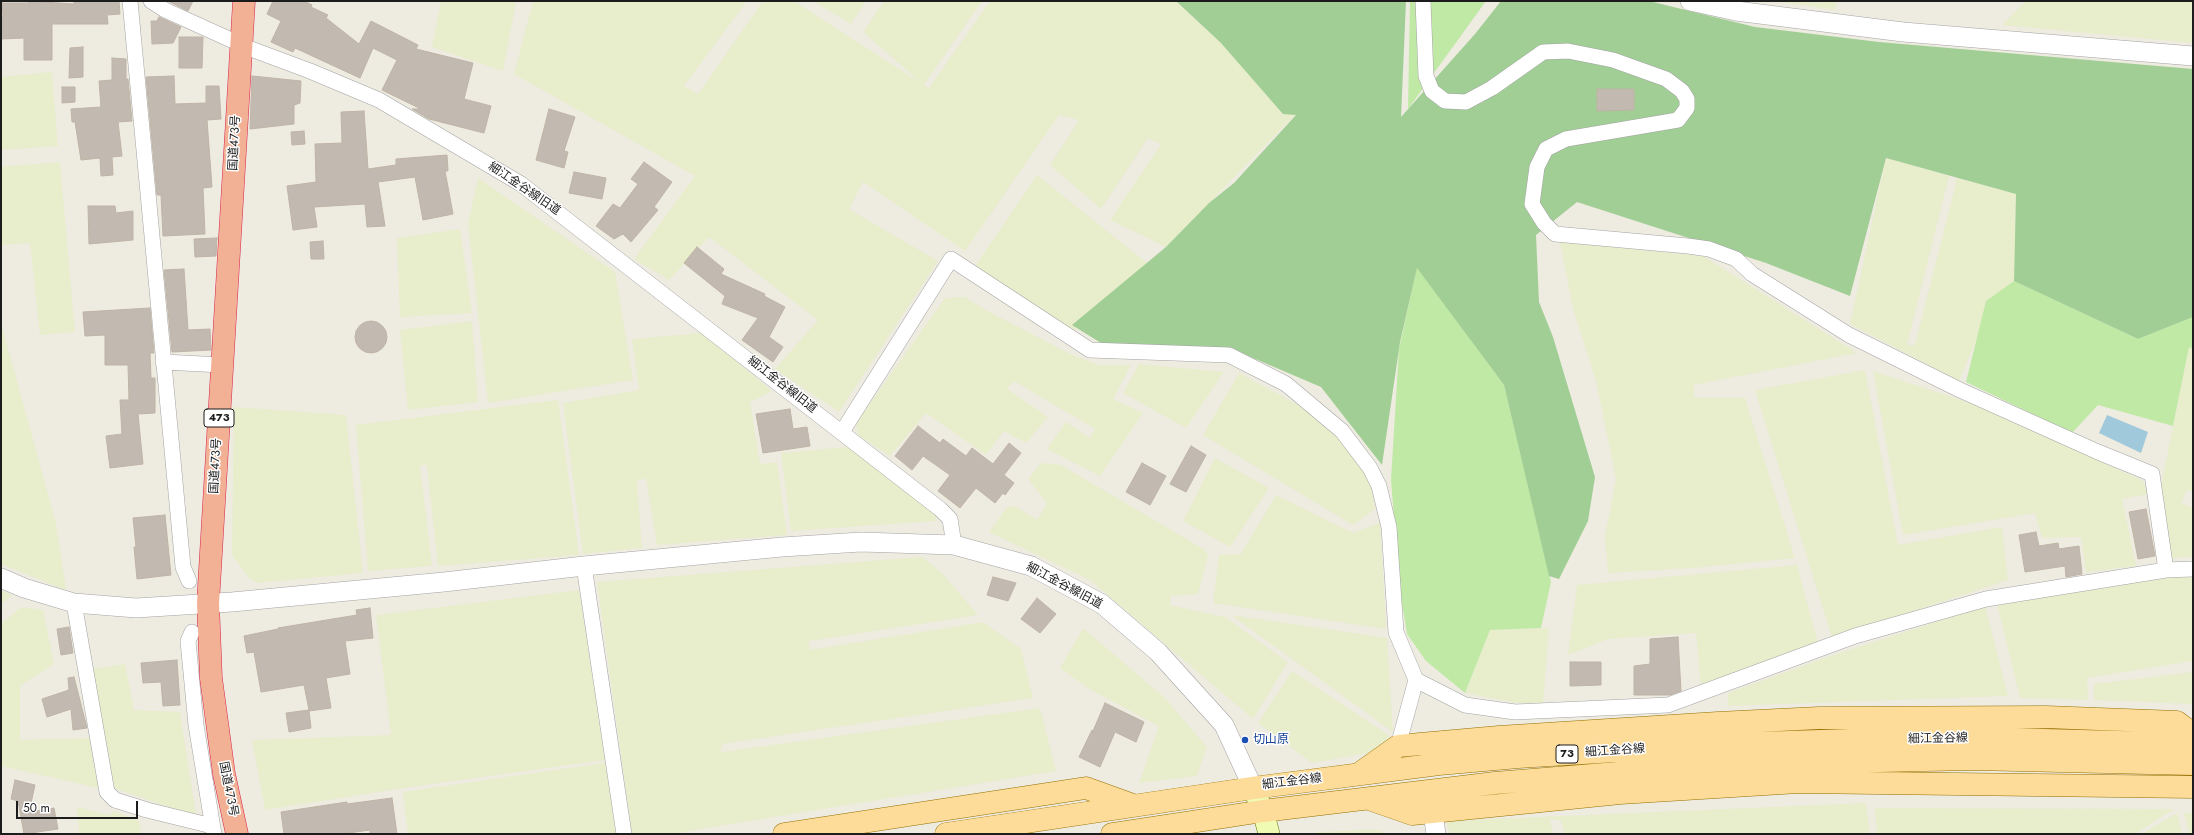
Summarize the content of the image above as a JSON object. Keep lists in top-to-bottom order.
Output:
{
  "streets": {
    "highway": ["国道473号", "473"],
    "main road": ["細江金谷線", "73"],
    "street": ["細江金谷線旧道"]
  },
  "crossings": [
    ["国道473号", "細江金谷線旧道"],
    ["細江金谷線旧道", "細江金谷線"],
    ["細江金谷線", "73"]
  ],
  "places": ["切山原"],
  "scale_bar": "50 m"
}
